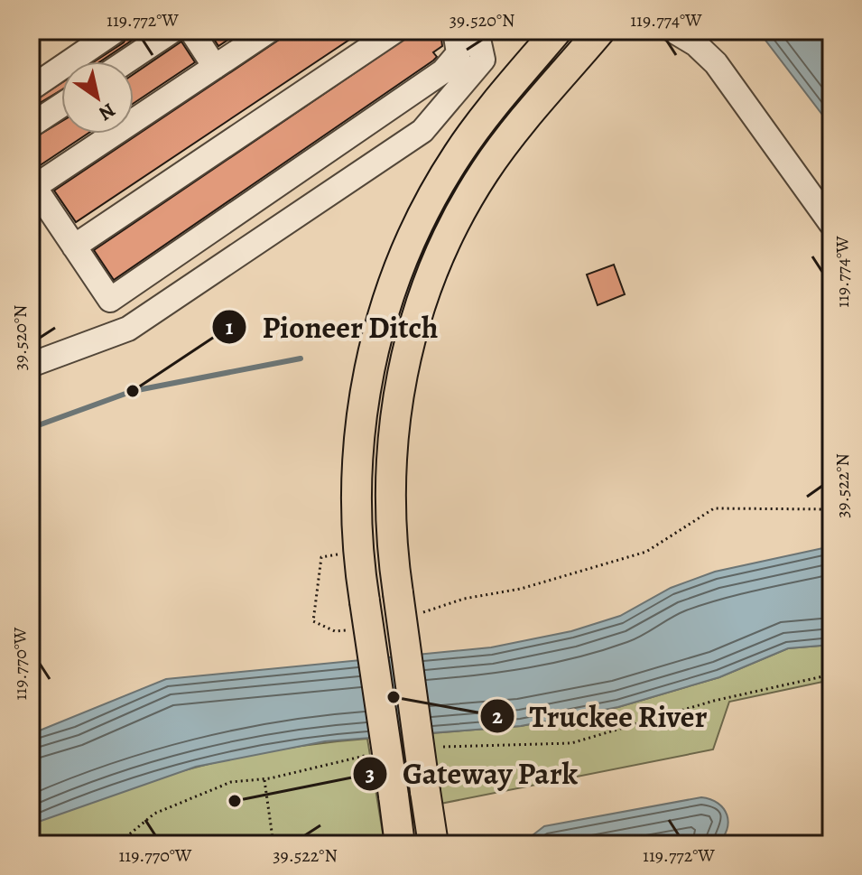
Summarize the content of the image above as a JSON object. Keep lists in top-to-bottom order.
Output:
{
  "places": ["Pioneer Ditch", "Truckee River", "Gateway Park"],
  "north": "bottom right",
  "coordinates": [
    "119.772°W",
    "39.520°N",
    "119.774°W",
    "39.522°N",
    "119.770°W"
  ]
}
